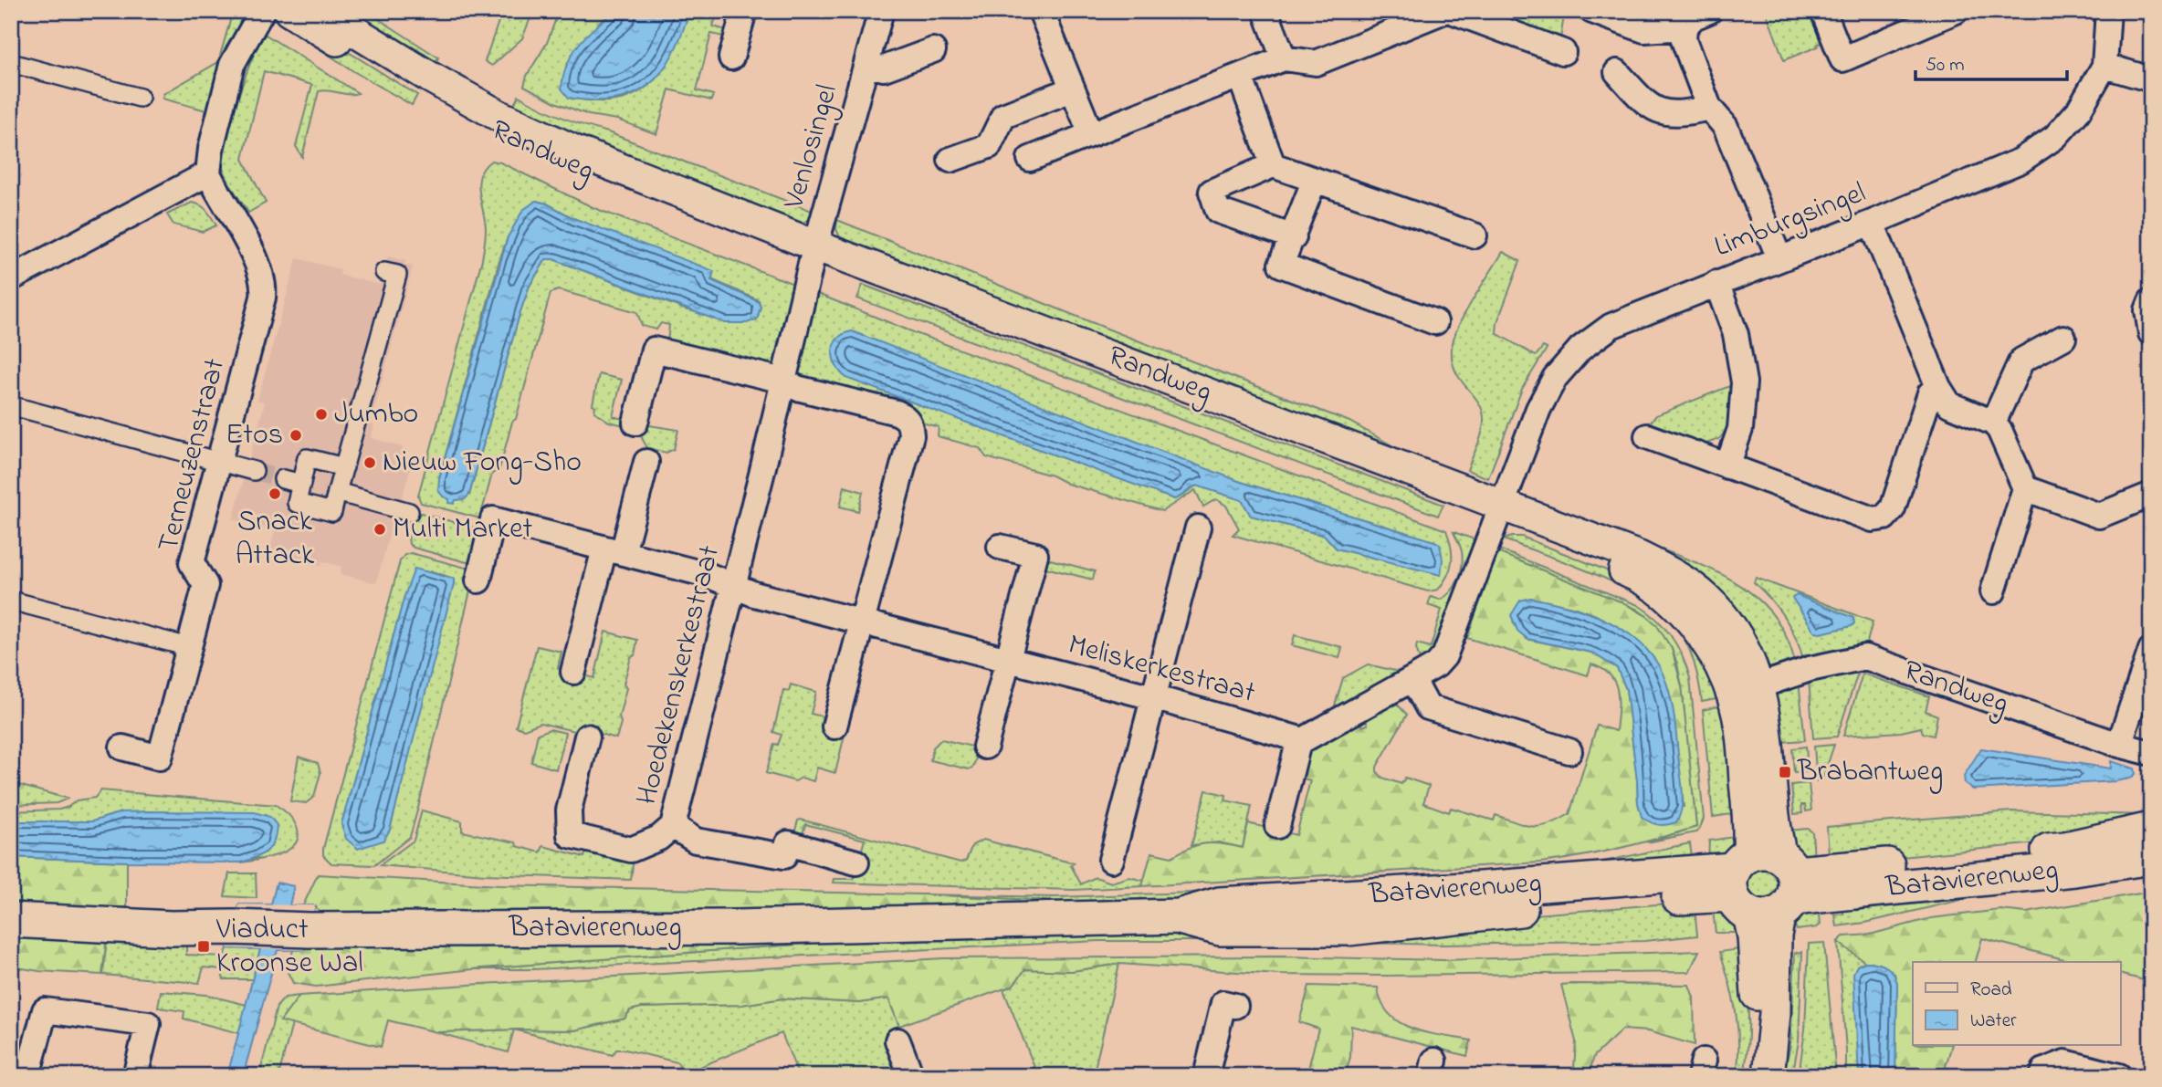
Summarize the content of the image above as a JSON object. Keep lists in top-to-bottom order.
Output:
{
  "streets": {
    "main road": ["Batavierenweg"],
    "street": [
      "Venlosingel",
      "Randweg",
      "Limburgsingel",
      "Terneuzenstraat",
      "Meliskerkestraat",
      "Hoedekenskerkestraat"
    ]
  },
  "crossings": [
    ["Venlosingel", "Randweg"],
    ["Venlosingel", "Hoedekenskerkestraat"],
    ["Randweg", "Limburgsingel"],
    ["Randweg", "Hoedekenskerkestraat"],
    ["Randweg", "Batavierenweg"],
    ["Meliskerkestraat", "Hoedekenskerkestraat"]
  ],
  "places": {
    "other": [
      "Jumbo",
      "Etos",
      "Nieuw Fong-Sho",
      "Snack Attack",
      "Multi Market"
    ],
    "transit": ["Brabantweg", "Viaduct Kroonse Wal"]
  },
  "legend": ["Road", "Water"],
  "scale_bar": "50 m"
}
